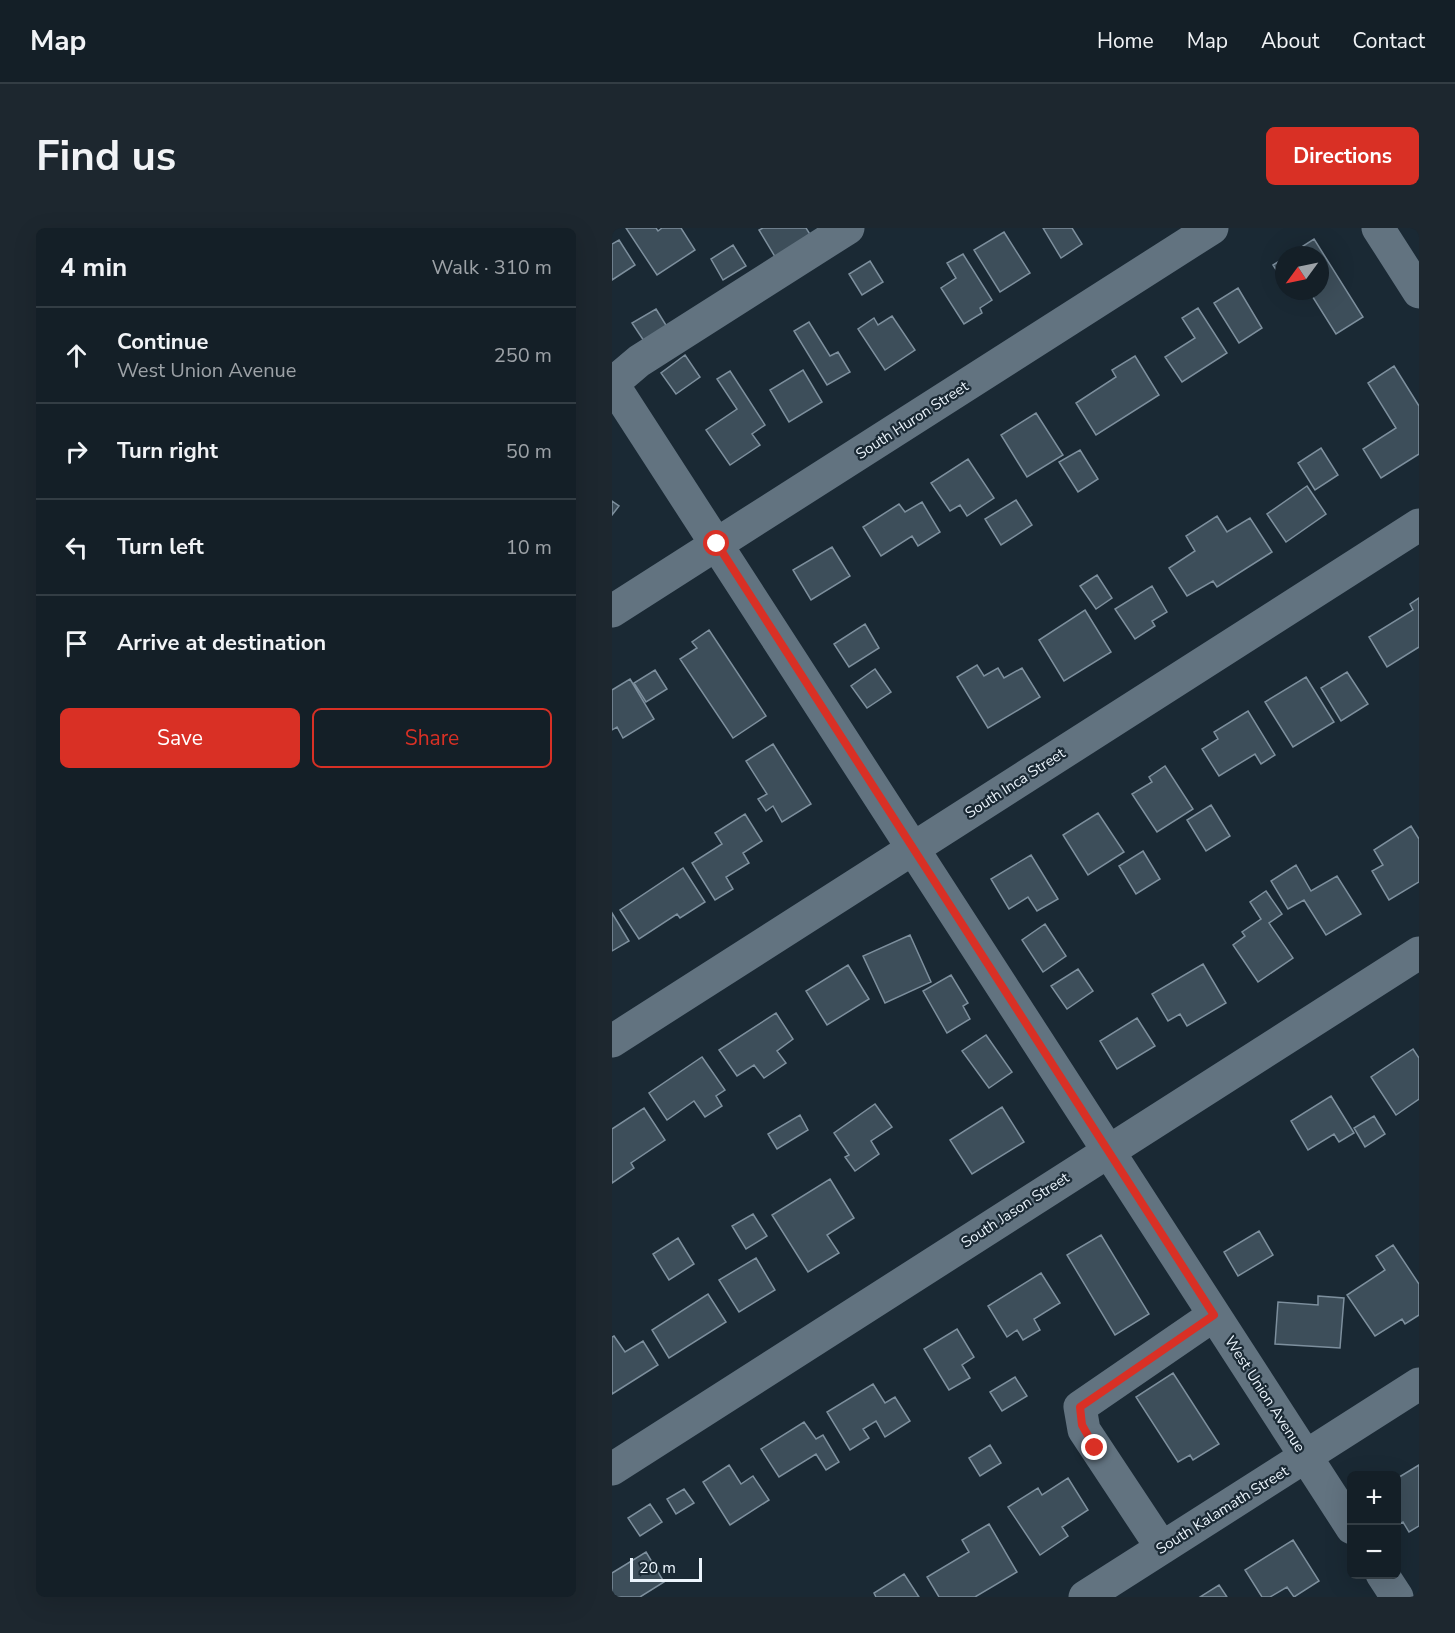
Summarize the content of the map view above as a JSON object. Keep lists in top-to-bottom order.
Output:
{
  "streets": {
    "street": [
      "South Huron Street",
      "South Inca Street",
      "South Jason Street",
      "West Union Avenue",
      "South Kalamath Street"
    ]
  },
  "crossings": [
    ["South Huron Street", "West Union Avenue"],
    ["South Inca Street", "West Union Avenue"],
    ["South Jason Street", "West Union Avenue"],
    ["West Union Avenue", "South Kalamath Street"]
  ],
  "scale_bar": "20 m",
  "north": "bottom left",
  "page": {
    "header": "Map",
    "nav": [
      "Home",
      "Map",
      "About",
      "Contact"
    ],
    "buttons": [
      "Directions",
      ["Save", "Share"]
    ],
    "title": "Find us",
    "heading": ["4 min", "Walk · 310 m"],
    "list": [
      ["Continue", "West Union Avenue", "250 m"],
      ["Turn right", "50 m"],
      ["Turn left", "10 m"],
      "Arrive at destination"
    ],
    "map_buttons": ["+", "−"],
    "scale": "20 m"
  }
}
